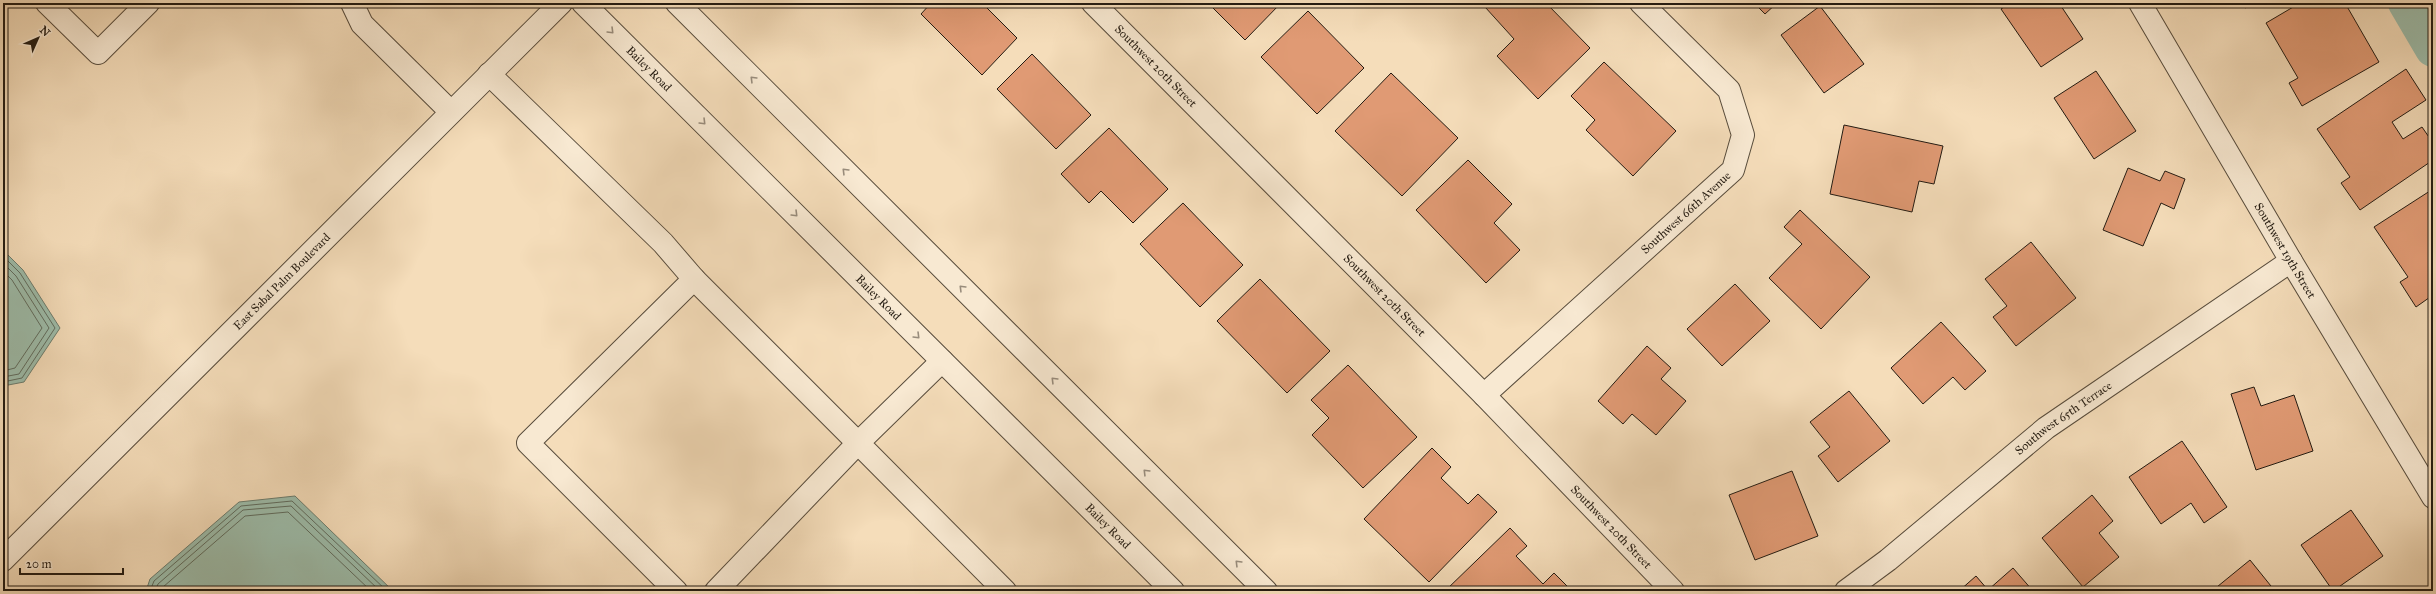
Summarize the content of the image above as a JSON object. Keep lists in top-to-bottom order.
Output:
{
  "streets": {
    "street": [
      "Southwest 20th Street",
      "Bailey Road",
      "Southwest 66th Avenue",
      "Southwest 19th Street",
      "East Sabal Palm Boulevard",
      "Southwest 65th Terrace"
    ]
  },
  "crossings": [
    ["Southwest 20th Street", "Southwest 66th Avenue"],
    ["Southwest 19th Street", "Southwest 65th Terrace"]
  ],
  "scale_bar": "20 m",
  "north": "top right"
}
